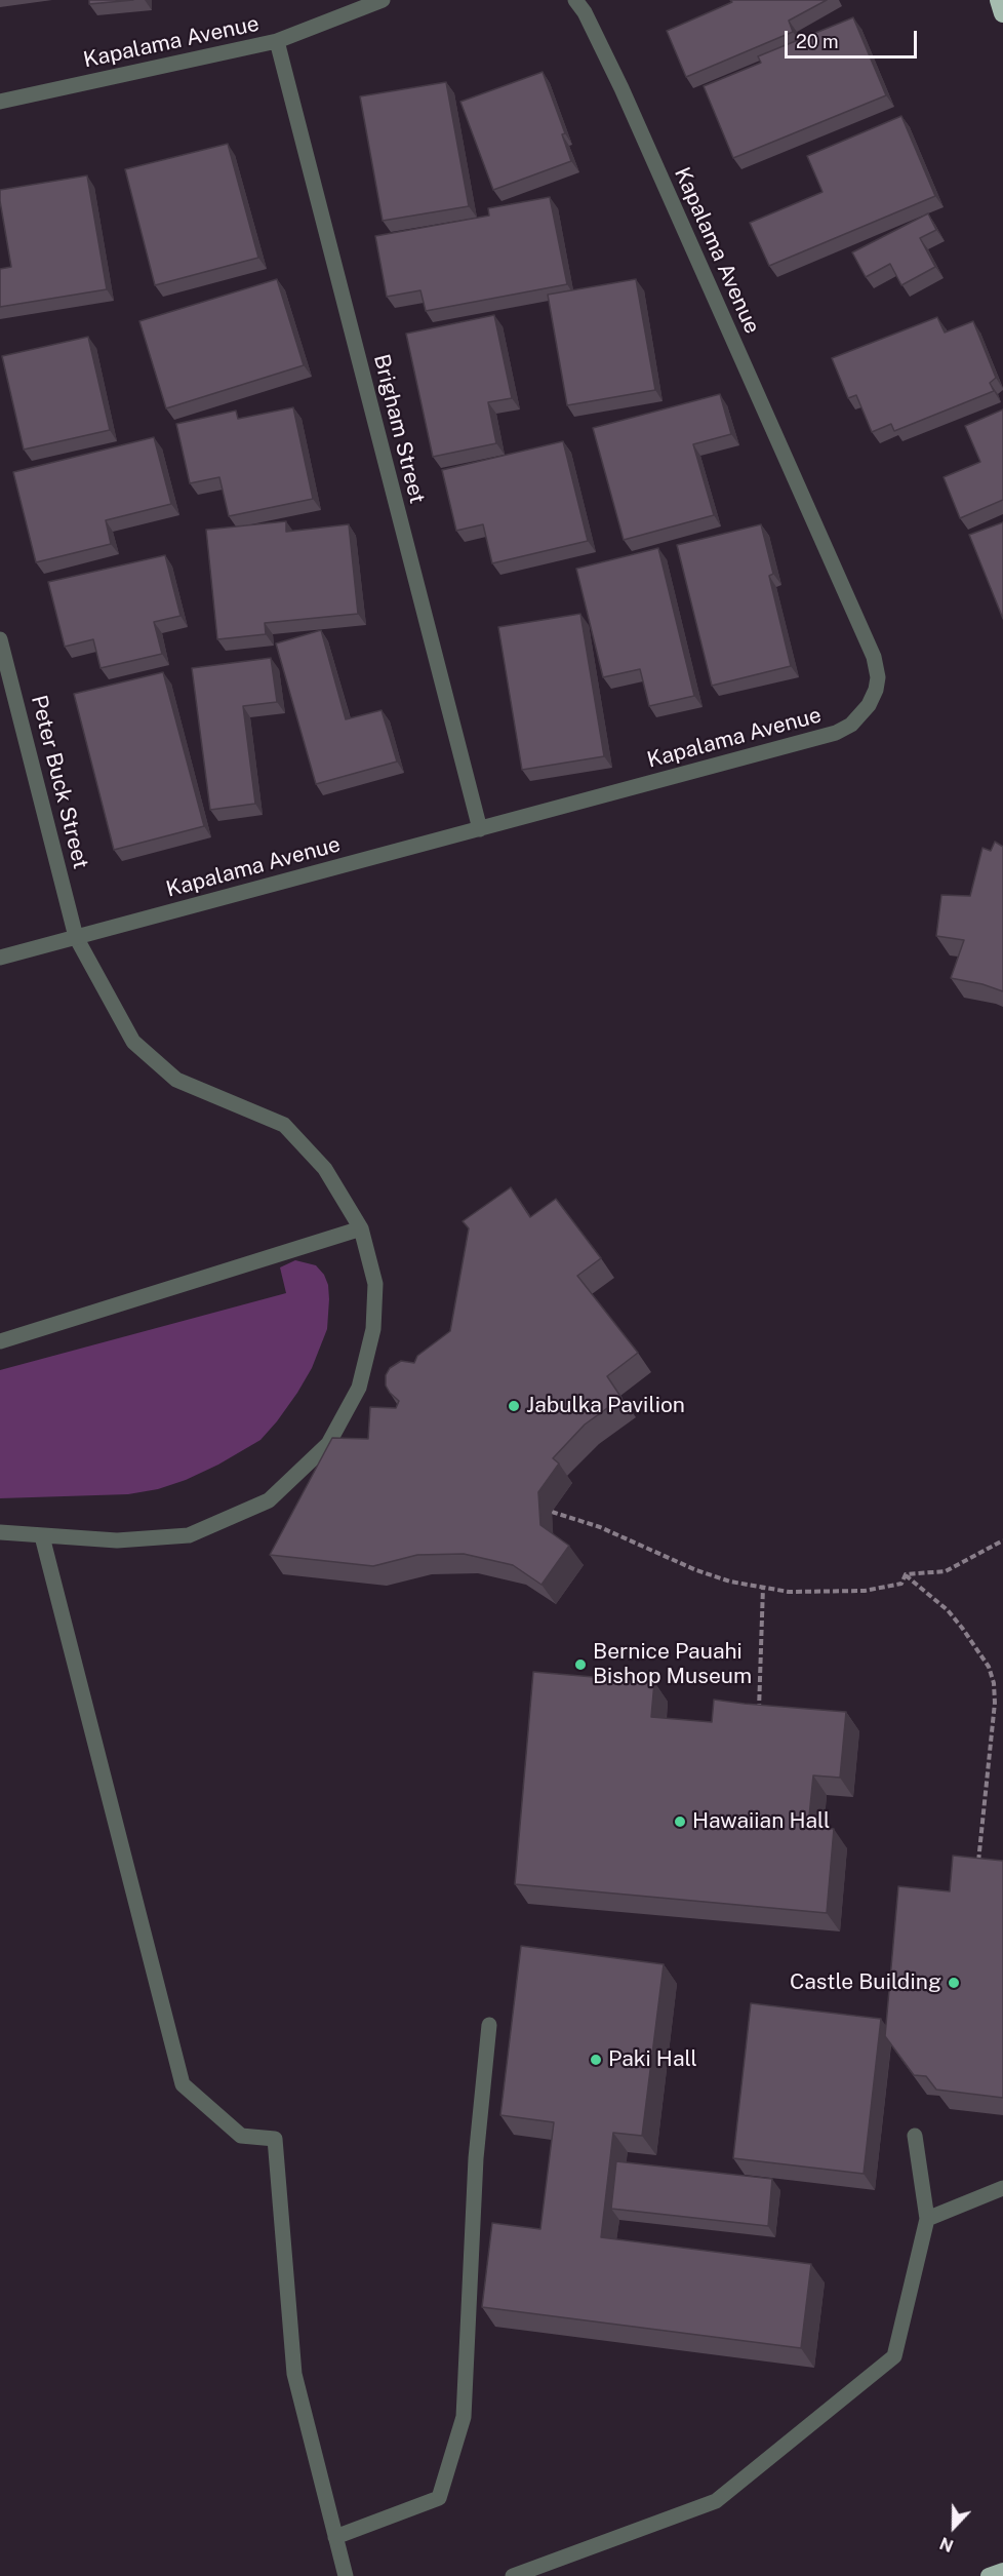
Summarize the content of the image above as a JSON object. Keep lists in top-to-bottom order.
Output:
{
  "streets": {
    "street": ["Kapalama Avenue", "Brigham Street", "Peter Buck Street"]
  },
  "crossings": [
    ["Kapalama Avenue", "Brigham Street"],
    ["Kapalama Avenue", "Peter Buck Street"]
  ],
  "places": [
    "Jabulka Pavilion",
    "Bernice Pauahi Bishop Museum",
    "Hawaiian Hall",
    "Castle Building",
    "Paki Hall"
  ],
  "scale_bar": "20 m",
  "north": "bottom"
}
